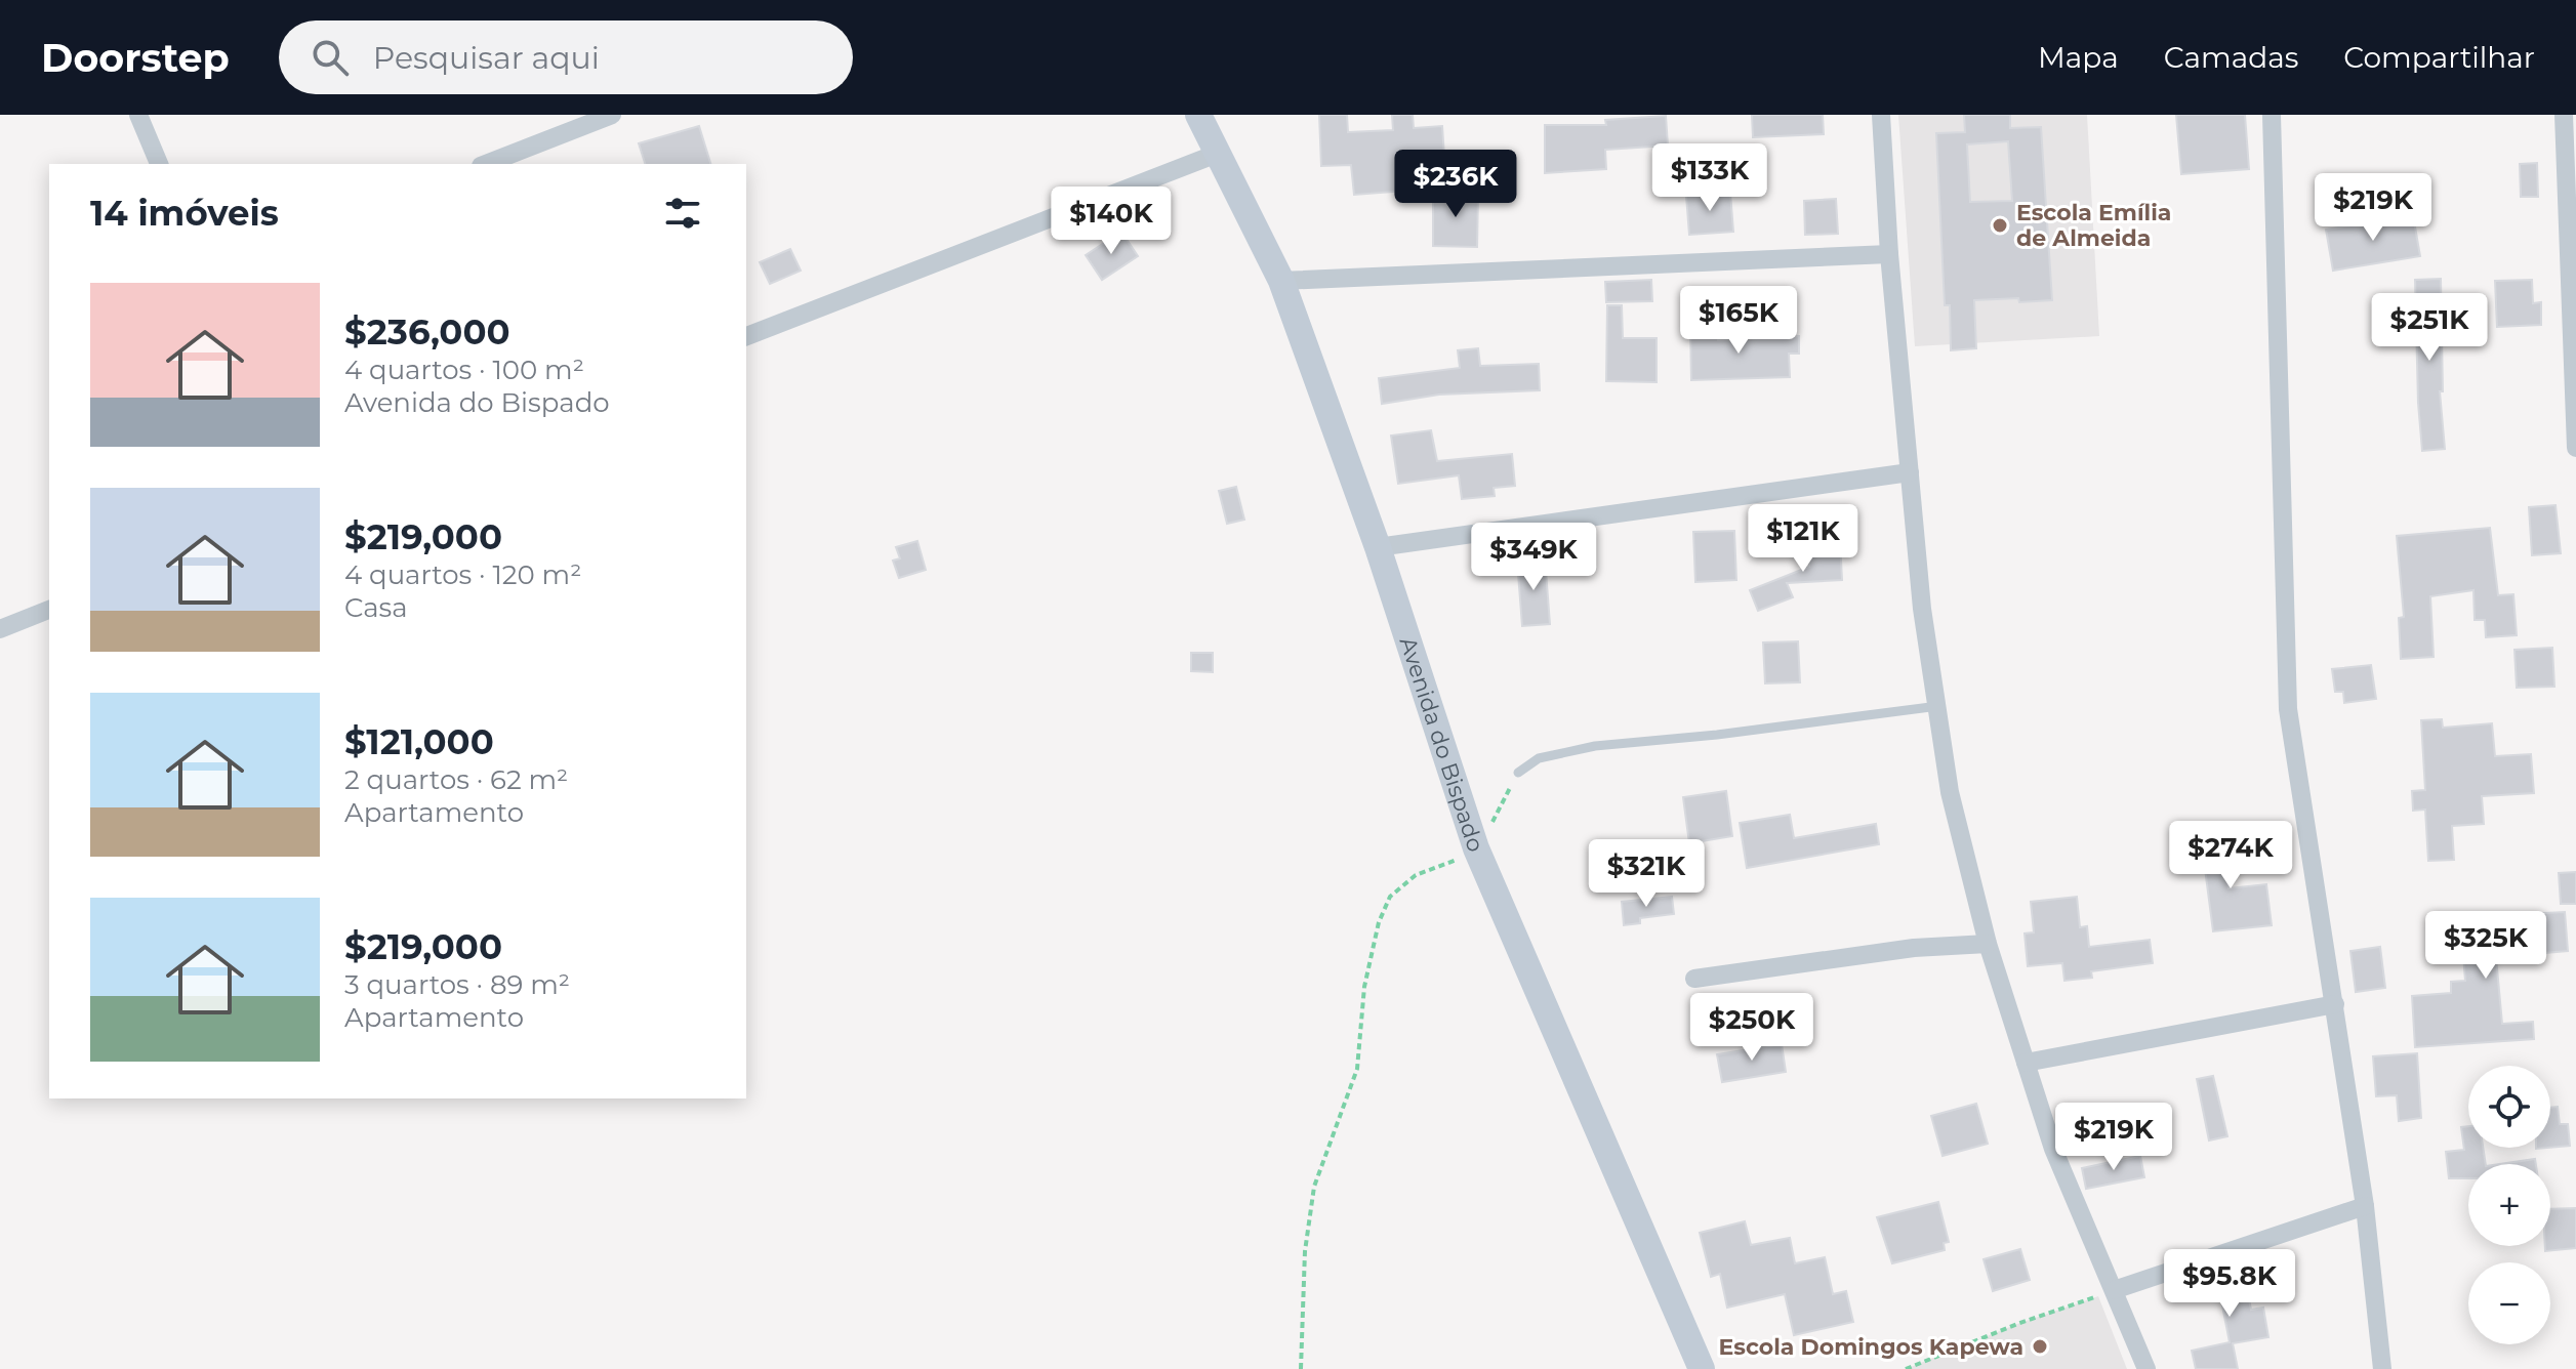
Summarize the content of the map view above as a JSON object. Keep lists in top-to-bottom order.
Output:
{
  "streets": {
    "main road": ["Avenida do Bispado"]
  },
  "places": ["Escola Emília de Almeida", "Escola Domingos Kapewa"],
  "page": {
    "header": "Doorstep",
    "search": "Pesquisar aqui",
    "nav": ["Mapa", "Camadas", "Compartilhar"],
    "price": [
      "$133K",
      "$236K",
      "$219K",
      "$140K",
      "$165K",
      "$251K",
      "$121K",
      "$349K",
      "$274K",
      "$321K",
      "$325K",
      "$250K",
      "$219K",
      "$95.8K"
    ],
    "heading": "14 imóveis",
    "list": [
      {
        "name": "$236,000",
        "note": "4 quartos · 100 m² · Avenida do Bispado"
      },
      {
        "name": "$219,000",
        "note": "4 quartos · 120 m² · Casa"
      },
      {
        "name": "$121,000",
        "note": "2 quartos · 62 m² · Apartamento"
      },
      {
        "name": "$219,000",
        "note": "3 quartos · 89 m² · Apartamento"
      }
    ],
    "map_buttons": ["+", "−"]
  }
}
